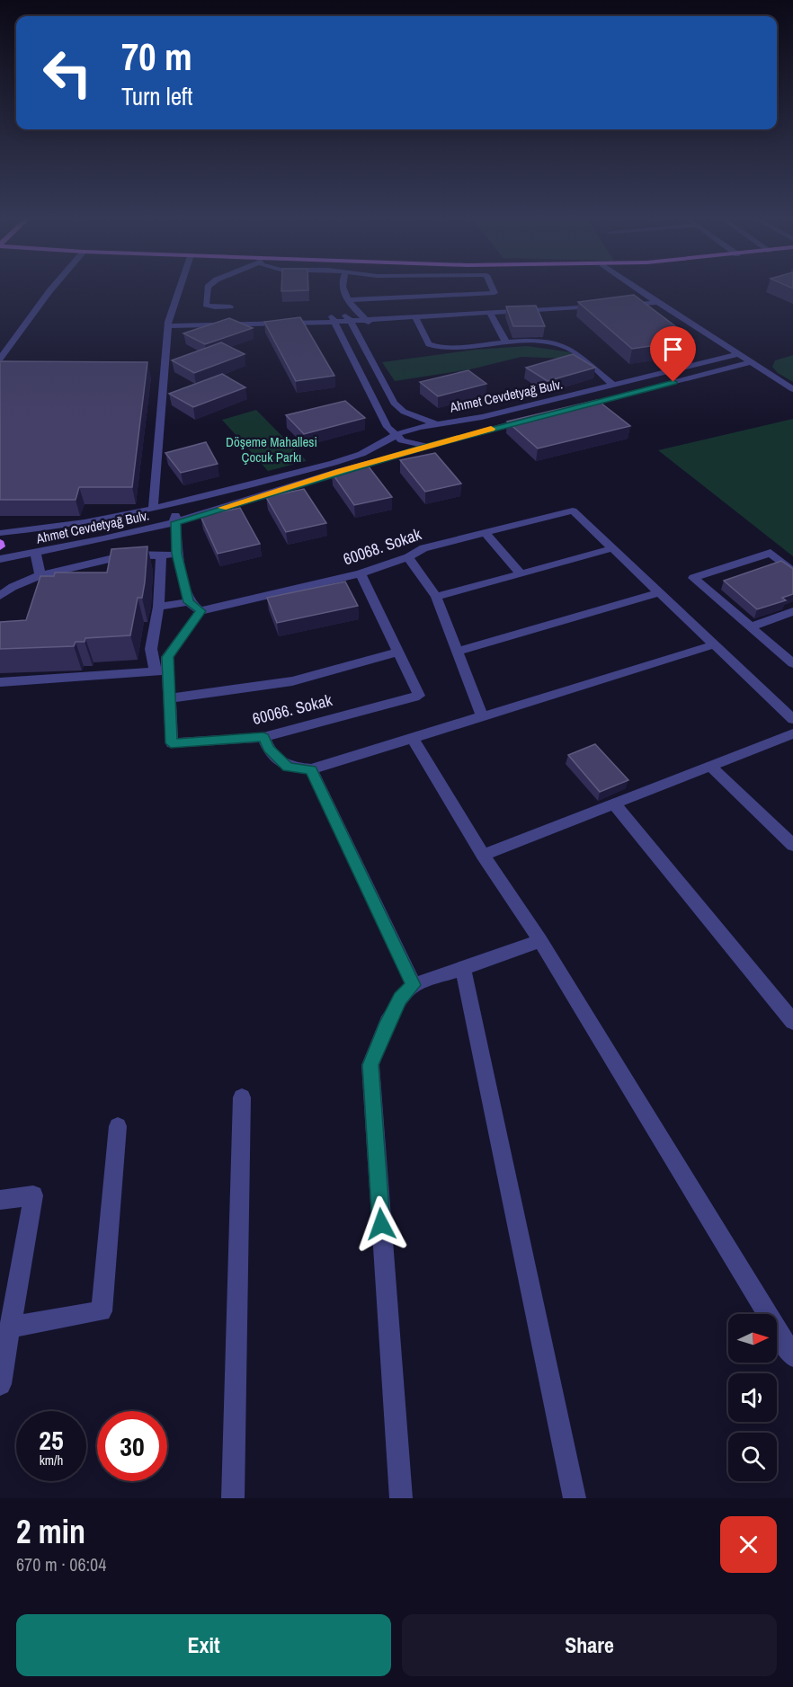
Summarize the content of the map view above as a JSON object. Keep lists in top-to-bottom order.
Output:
{
  "streets": {
    "street": ["Ahmet Cevdetyağ Bulv.", "60068. Sokak", "60066. Sokak"]
  },
  "parks": ["Döşeme Mahallesi Çocuk Parkı"],
  "north": "right",
  "page": {
    "turn": ["70 m", "Turn left"],
    "speed": "25 km/h",
    "limit": "30",
    "heading": ["2 min", "670 m · 06:04"],
    "buttons": ["Exit", "Share"]
  }
}
